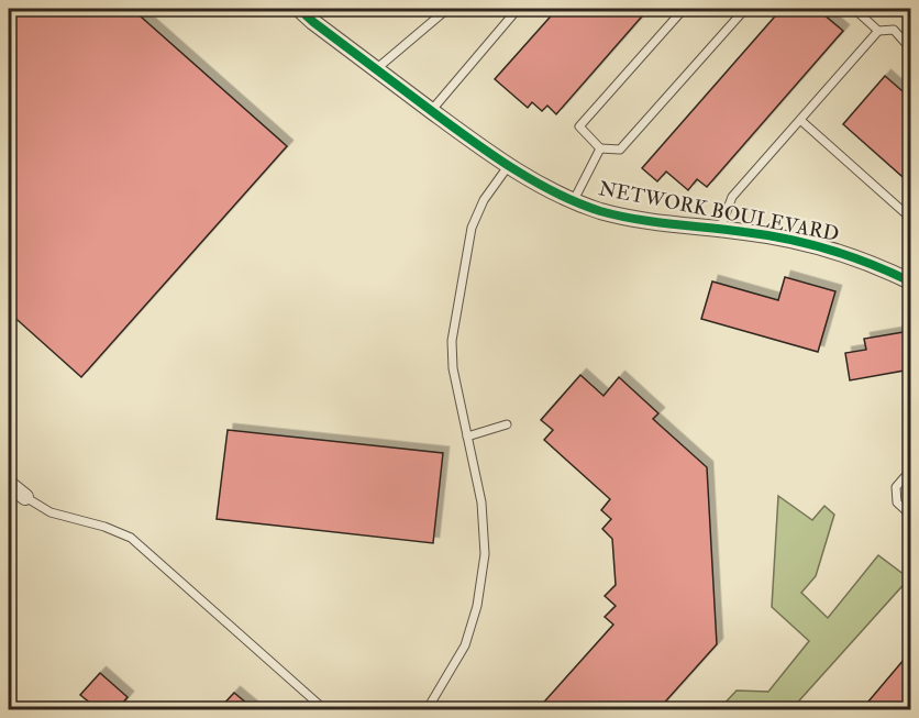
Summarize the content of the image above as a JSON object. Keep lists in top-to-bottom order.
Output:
{
  "streets": {
    "street": ["NETWORK BOULEVARD"]
  }
}
